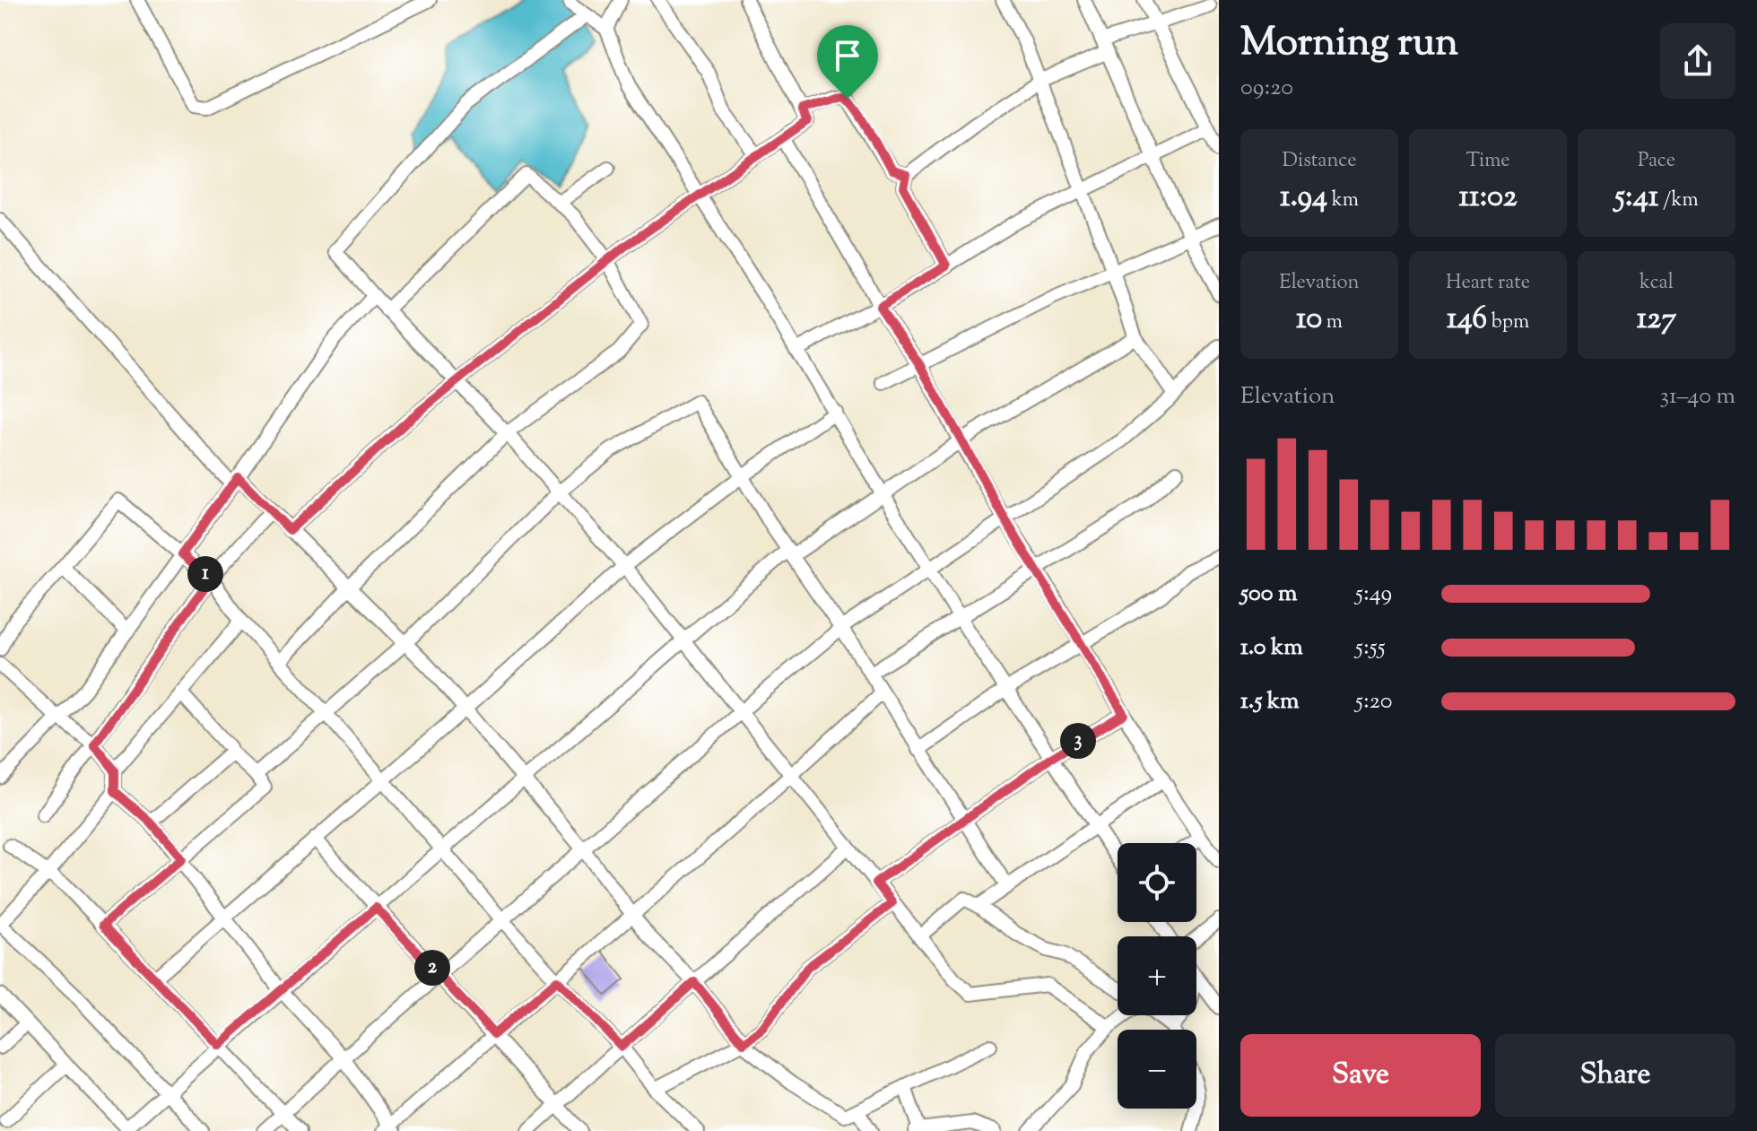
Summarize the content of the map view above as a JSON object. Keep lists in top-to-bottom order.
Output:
{
  "page": {
    "heading": ["Morning run", "09:20"],
    "stats": [
      ["Distance", "1.94 km"],
      ["Time", "11:02"],
      ["Pace", "5:41 /km"],
      ["Elevation", "10 m"],
      ["Heart rate", "146 bpm"],
      ["kcal", "127"]
    ],
    "chart": ["Elevation", "31–40 m"],
    "pins": ["1", "3", "2"],
    "list": [
      {
        "name": "500 m",
        "note": "5:49"
      },
      {
        "name": "1.0 km",
        "note": "5:55"
      },
      {
        "name": "1.5 km",
        "note": "5:20"
      }
    ],
    "map_buttons": ["+", "−"],
    "buttons": ["Save", "Share"]
  }
}
